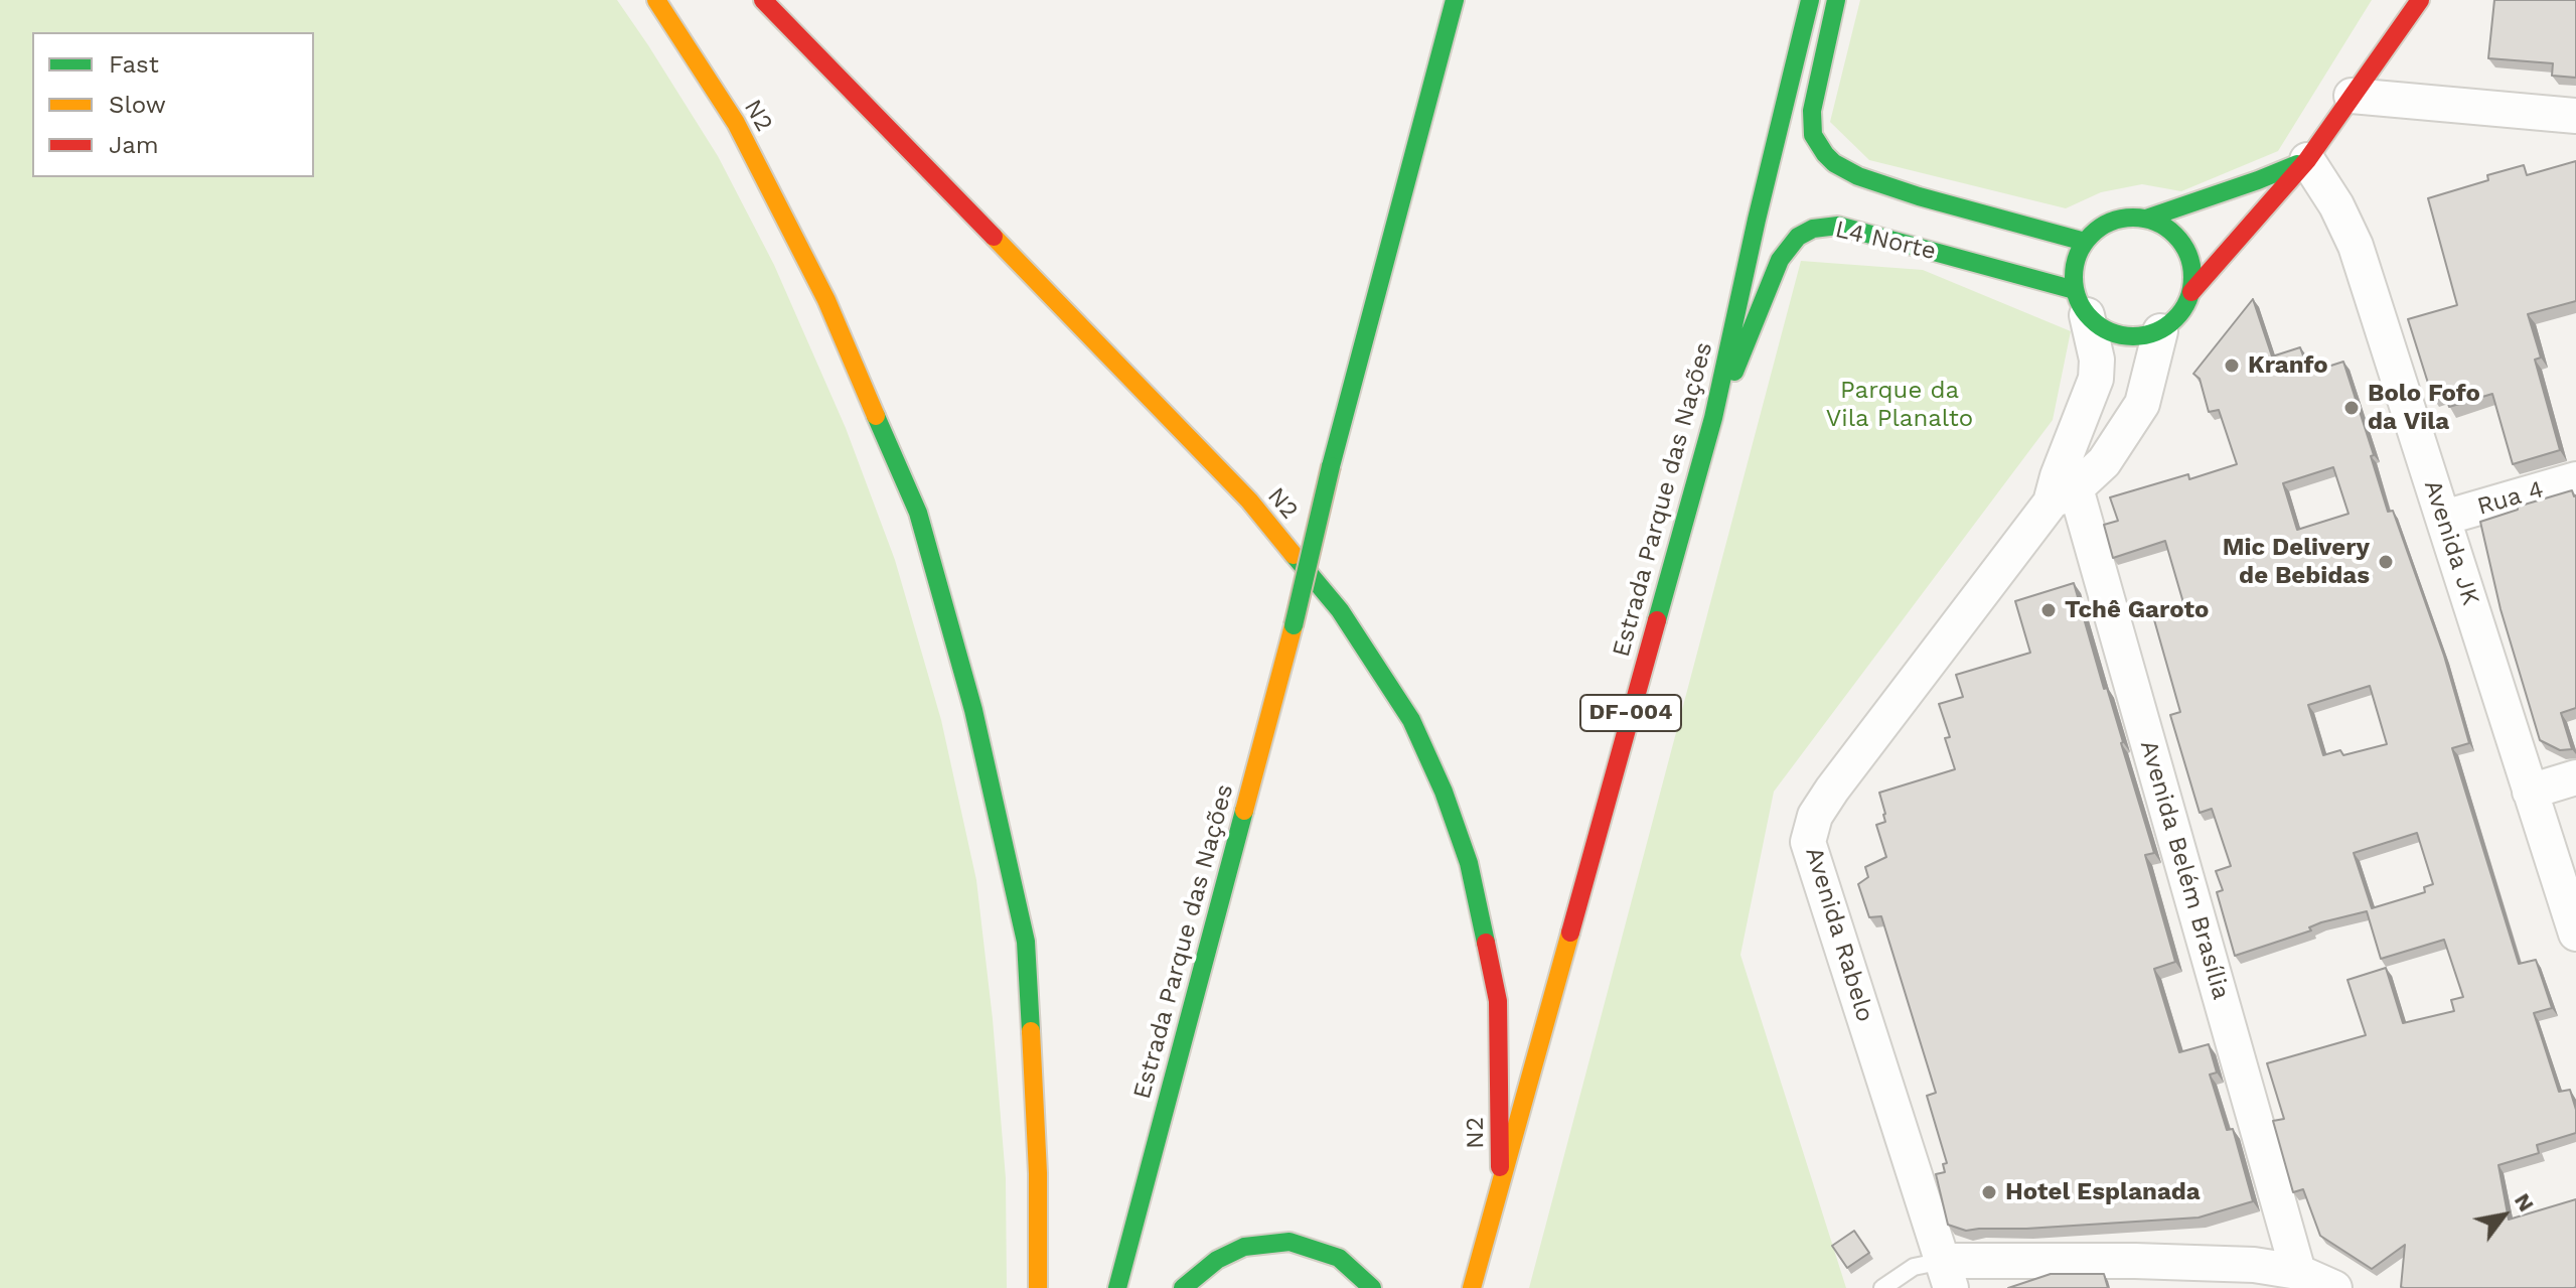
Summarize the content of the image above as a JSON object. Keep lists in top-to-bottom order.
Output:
{
  "streets": {
    "main road": [
      "N2",
      "L4 Norte",
      "Estrada Parque das Nações",
      "DF-004"
    ],
    "street": [
      "Rua 4",
      "Avenida JK",
      "Avenida Belém Brasília",
      "Avenida Rabelo"
    ]
  },
  "crossings": [
    ["N2", "Estrada Parque das Nações"],
    ["L4 Norte", "Estrada Parque das Nações"],
    ["Rua 4", "Avenida JK"],
    ["Avenida Belém Brasília", "Avenida Rabelo"]
  ],
  "parks": ["Parque da Vila Planalto"],
  "places": [
    "Kranfo",
    "Bolo Fofo da Vila",
    "Mic Delivery de Bebidas",
    "Tchê Garoto",
    "Hotel Esplanada"
  ],
  "legend": ["Fast", "Slow", "Jam"],
  "north": "top right"
}
